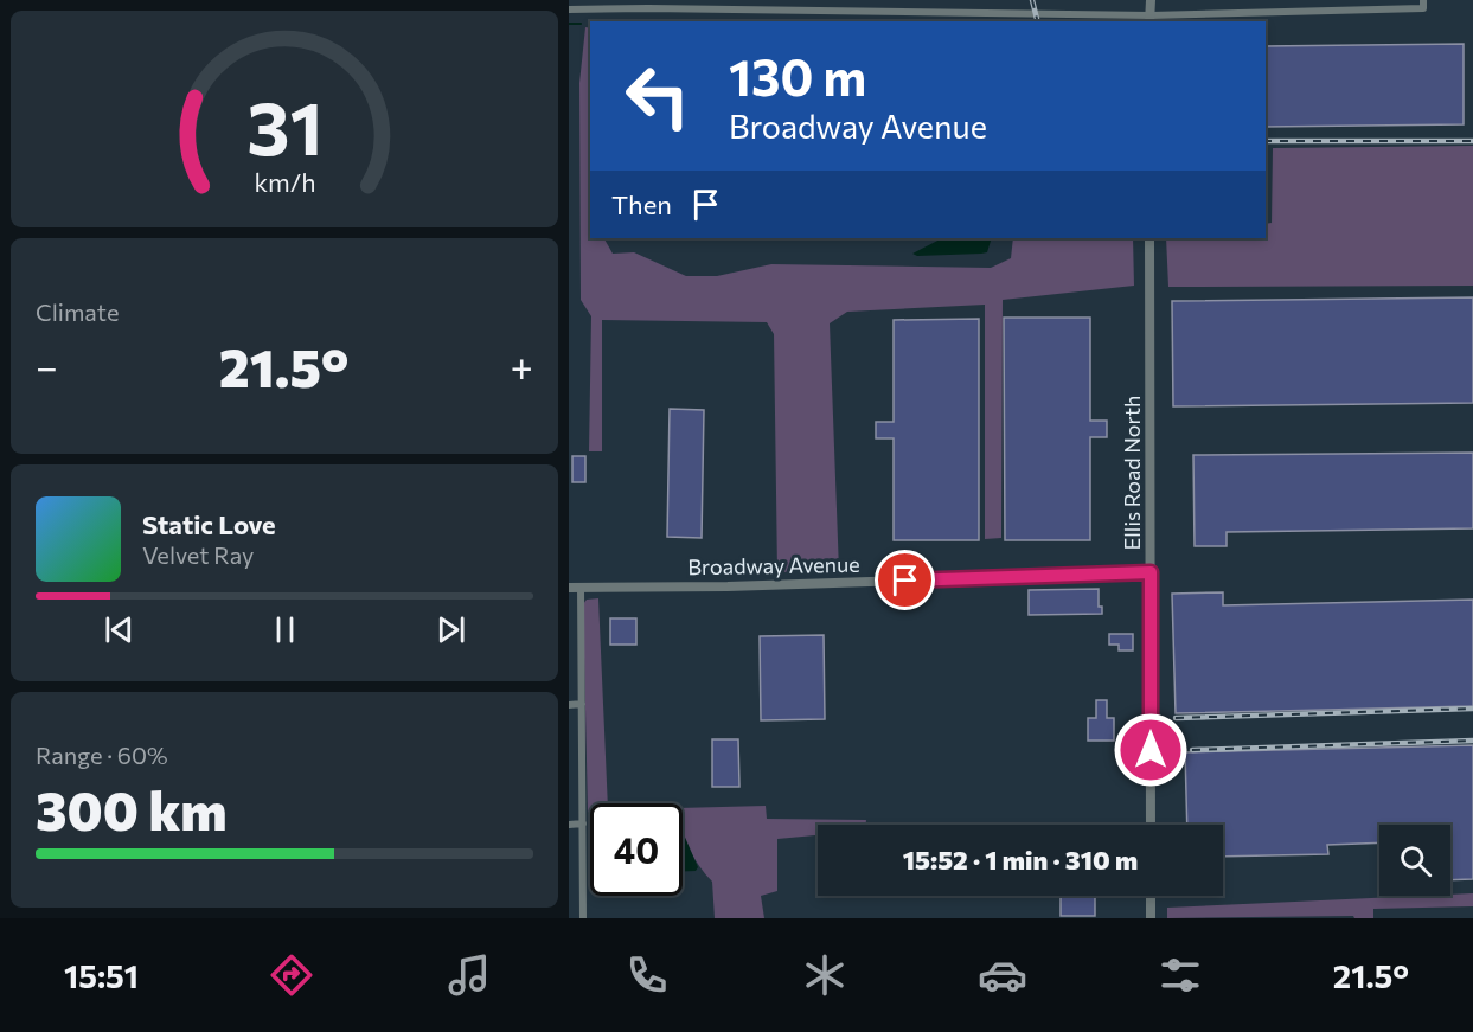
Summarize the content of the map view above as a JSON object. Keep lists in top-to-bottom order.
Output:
{
  "streets": {
    "street": ["Ellis Road North", "Broadway Avenue"]
  },
  "crossings": [
    ["Ellis Road North", "Broadway Avenue"]
  ],
  "page": {
    "turn": ["130 m", "Broadway Avenue"],
    "then": "Then",
    "tile": [
      "Climate",
      ["Range · 60%", "300 km"]
    ],
    "heat": ["−", "21.5°", "+"],
    "song": ["Static Love", "Velvet Ray"],
    "limit": "40",
    "trip": "15:52 · 1 min · 310 m",
    "tabs": ["15:51", "21.5°"],
    "gauge": ["31", "km/h"]
  }
}
